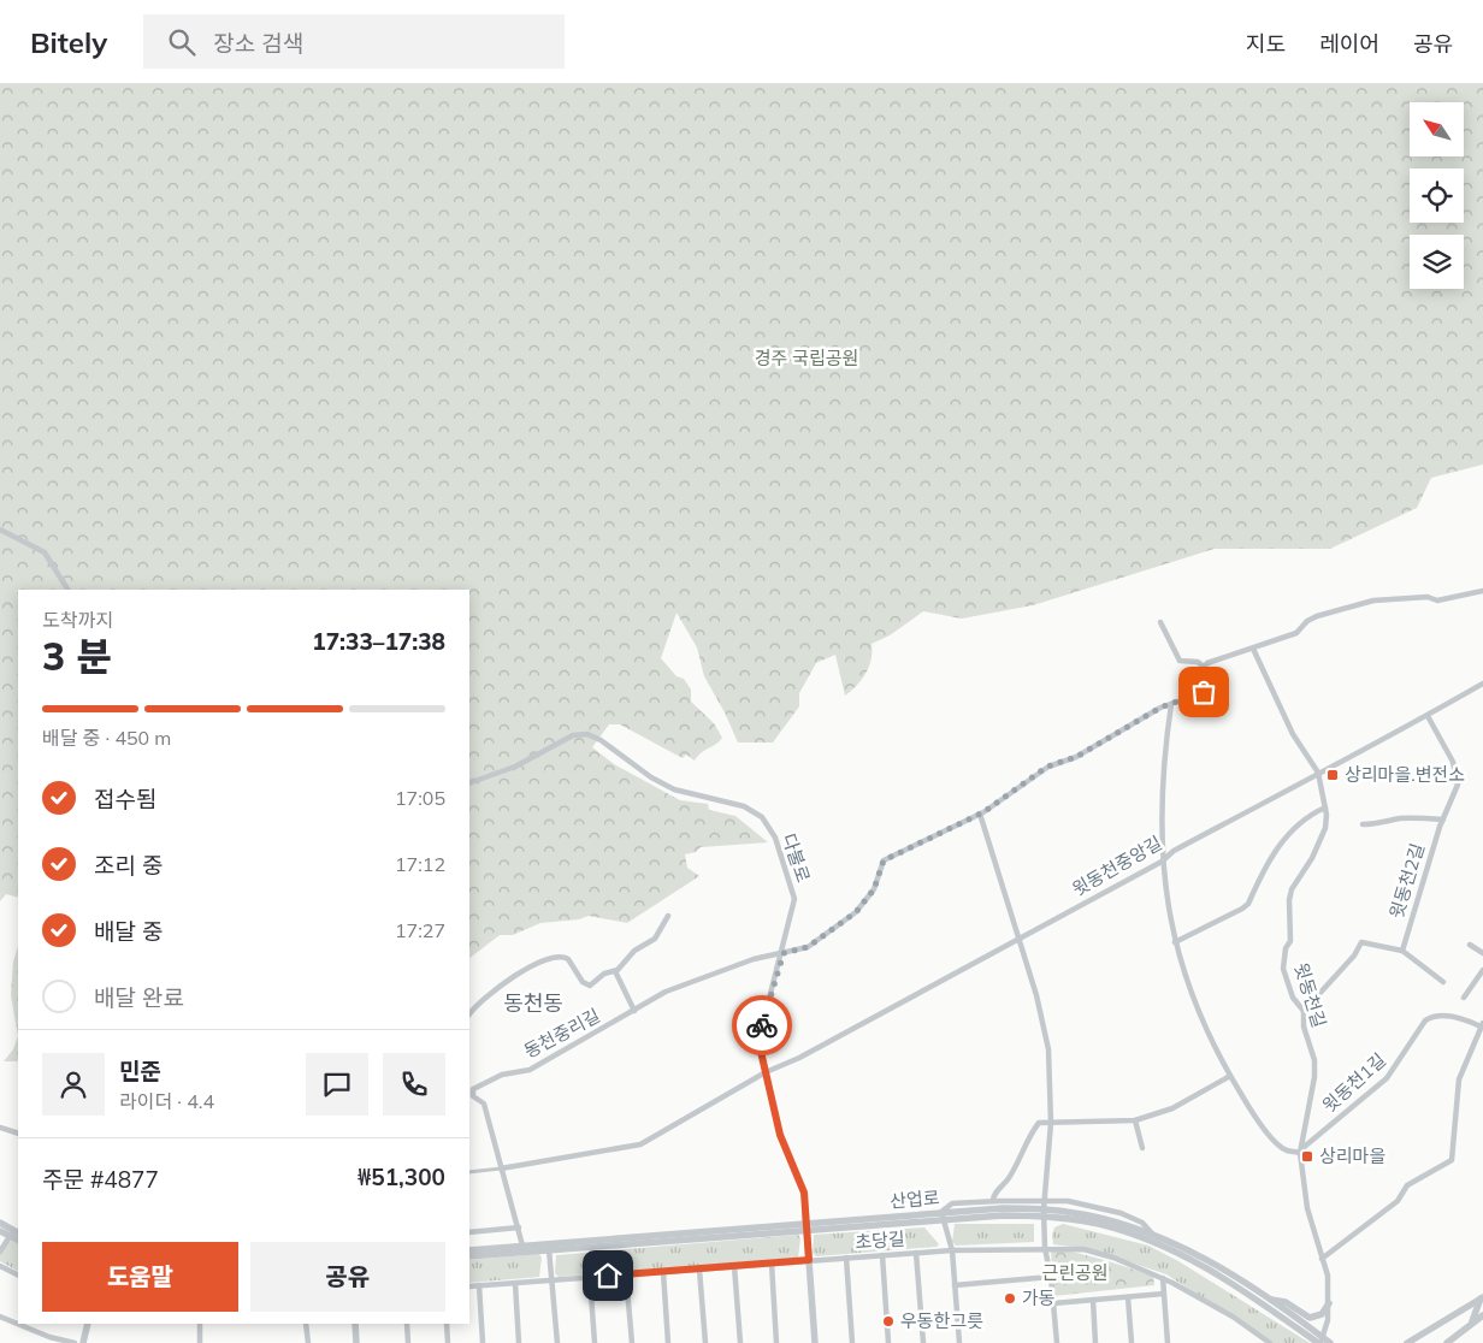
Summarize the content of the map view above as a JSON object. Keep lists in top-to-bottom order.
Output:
{
  "streets": {
    "street": [
      "다불로",
      "윗동천중앙길",
      "윗동천2길",
      "윗동천길",
      "동천중리길",
      "윗동천1길",
      "산업로",
      "초당길"
    ]
  },
  "crossings": [
    ["다불로", "윗동천중앙길"],
    ["다불로", "동천중리길"],
    ["다불로", "산업로"],
    ["윗동천중앙길", "윗동천2길"],
    ["윗동천중앙길", "윗동천길"],
    ["윗동천중앙길", "동천중리길"],
    ["윗동천길", "윗동천1길"],
    ["윗동천길", "산업로"],
    ["동천중리길", "산업로"]
  ],
  "districts": ["동천동"],
  "parks": ["경주 국립공원", "근린공원"],
  "places": {
    "transit": ["상리마을.변전소", "상리마을"],
    "other": ["가동", "우동한그릇"]
  },
  "north": "top left",
  "page": {
    "header": "Bitely",
    "search": "장소 검색",
    "nav": ["지도", "레이어", "공유"],
    "heading": ["3 분", "도착까지", "17:33–17:38"],
    "panel": [
      "민준",
      "라이더 · 4.4",
      "주문 #4877",
      "₩51,300"
    ],
    "bar": "배달 중 · 450 m",
    "list": [
      ["접수됨", "17:05"],
      ["조리 중", "17:12"],
      ["배달 중", "17:27"],
      "배달 완료"
    ],
    "buttons": ["도움말", "공유"]
  }
}
